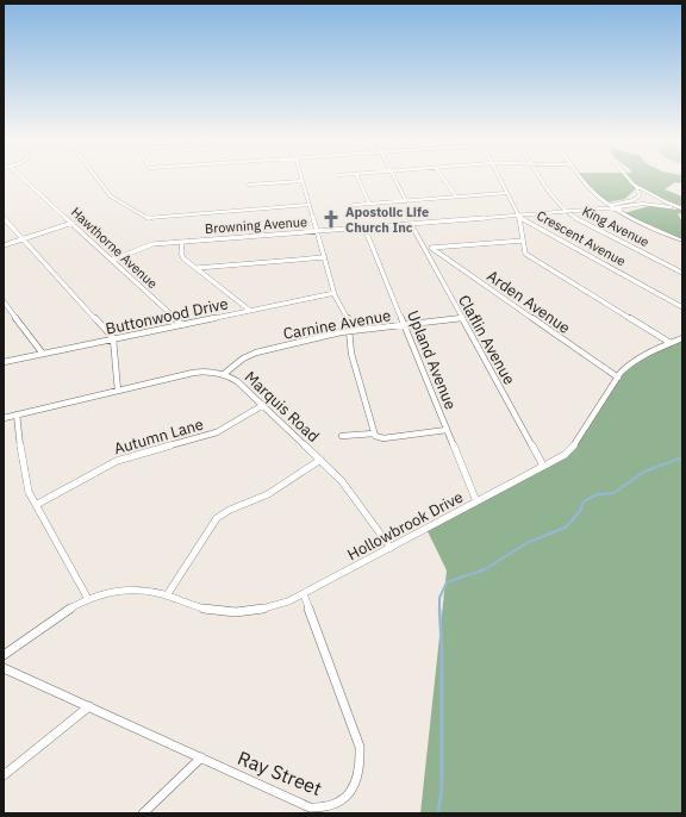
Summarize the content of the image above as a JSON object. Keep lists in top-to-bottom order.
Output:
{
  "streets": {
    "street": [
      "Browning Avenue",
      "King Avenue",
      "Crescent Avenue",
      "Hawthorne Avenue",
      "Arden Avenue",
      "Buttonwood Drive",
      "Carnine Avenue",
      "Claflin Avenue",
      "Upland Avenue",
      "Marquis Road",
      "Autumn Lane",
      "Hollowbrook Drive",
      "Ray Street"
    ]
  },
  "crossings": [
    ["Browning Avenue", "King Avenue"],
    ["Browning Avenue", "Crescent Avenue"],
    ["Browning Avenue", "Hawthorne Avenue"],
    ["Browning Avenue", "Claflin Avenue"],
    ["Browning Avenue", "Upland Avenue"],
    ["Hawthorne Avenue", "Buttonwood Drive"],
    ["Arden Avenue", "Hollowbrook Drive"],
    ["Carnine Avenue", "Claflin Avenue"],
    ["Carnine Avenue", "Upland Avenue"],
    ["Carnine Avenue", "Marquis Road"],
    ["Claflin Avenue", "Hollowbrook Drive"],
    ["Upland Avenue", "Hollowbrook Drive"],
    ["Marquis Road", "Autumn Lane"],
    ["Marquis Road", "Hollowbrook Drive"],
    ["Hollowbrook Drive", "Ray Street"]
  ],
  "places": {
    "church": ["Apostolic Life Church Inc"]
  }
}
